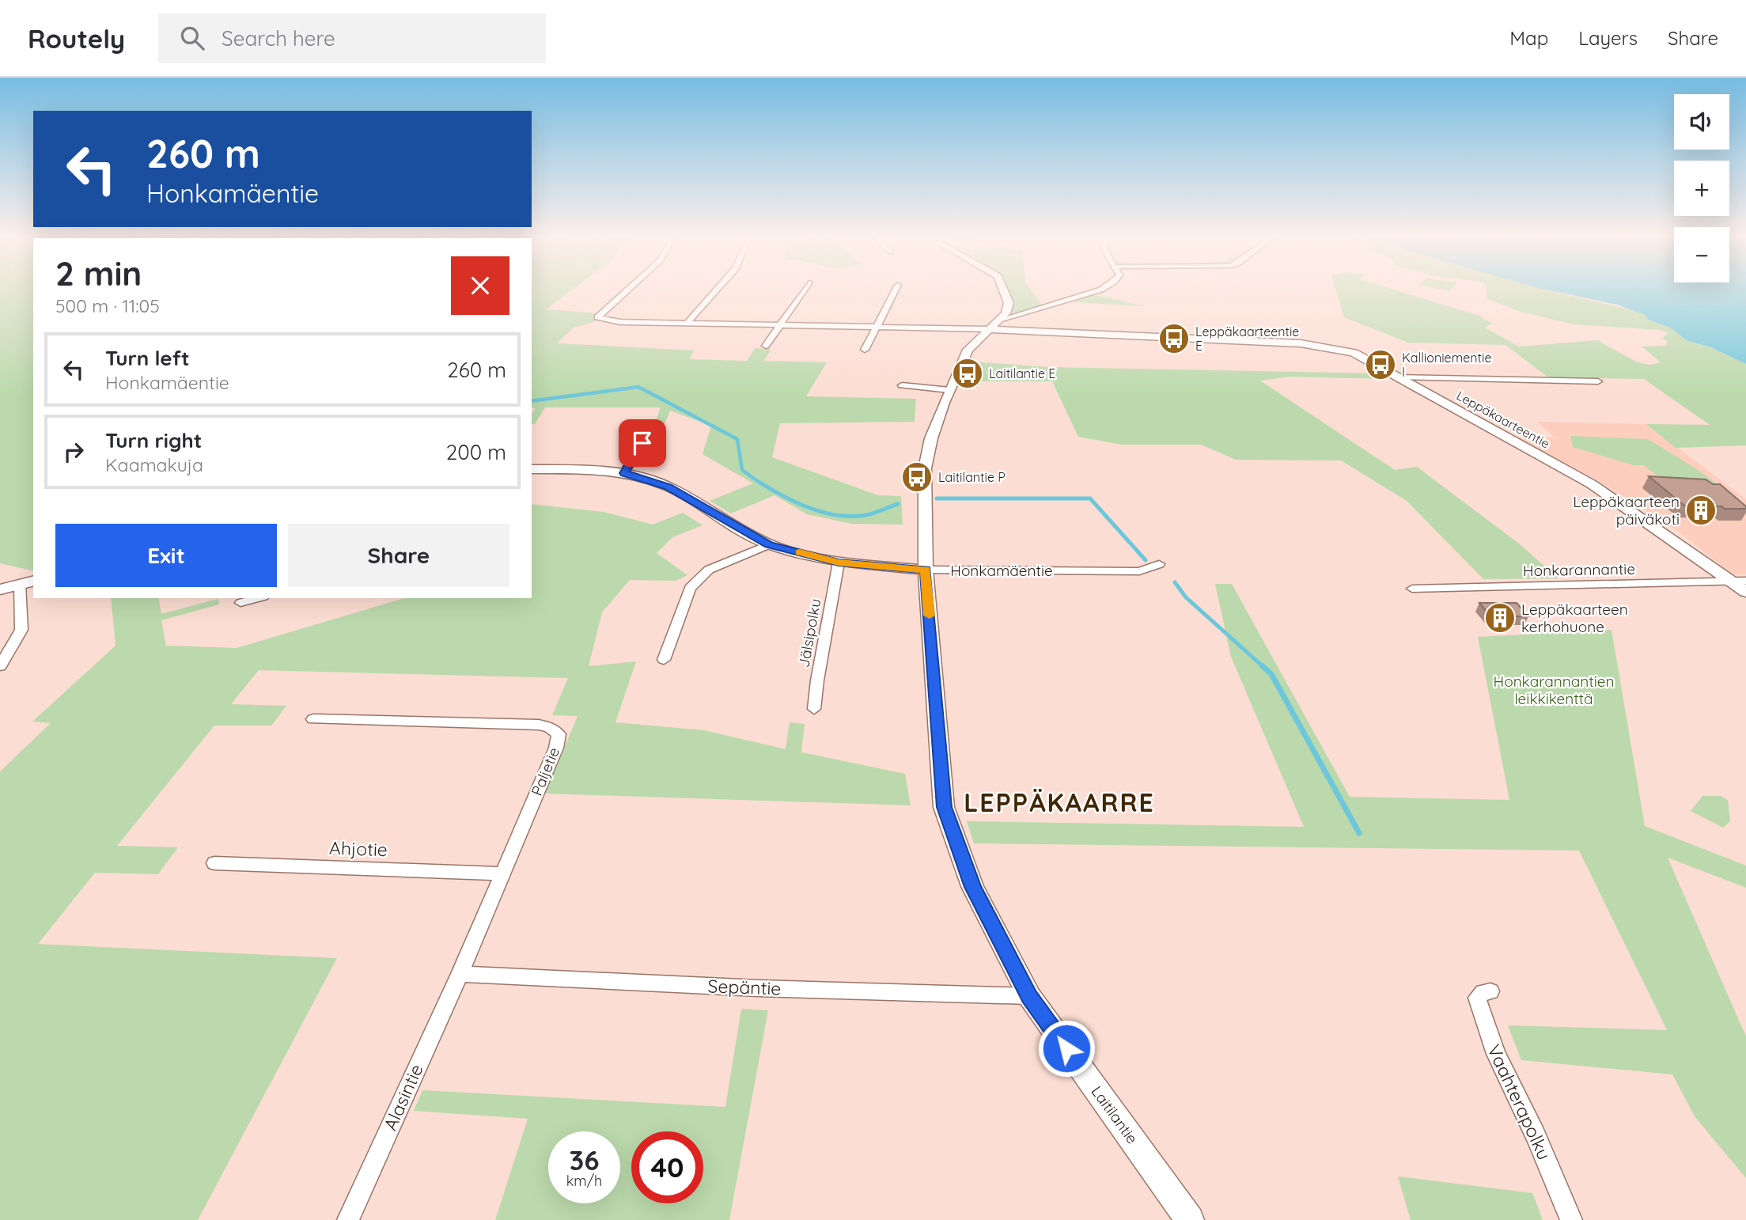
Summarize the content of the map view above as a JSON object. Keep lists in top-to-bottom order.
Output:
{
  "streets": {
    "street": [
      "Leppäkaarteentie",
      "Honkarannantie",
      "Honkamäentie",
      "Jälsipolku",
      "Paljetie",
      "Ahjotie",
      "Sepäntie",
      "Alasintie",
      "Vaahterapolku",
      "Laitilantie"
    ]
  },
  "crossings": [
    ["Leppäkaarteentie", "Honkarannantie"],
    ["Leppäkaarteentie", "Laitilantie"],
    ["Honkamäentie", "Jälsipolku"],
    ["Honkamäentie", "Laitilantie"],
    ["Paljetie", "Ahjotie"],
    ["Paljetie", "Sepäntie"],
    ["Paljetie", "Alasintie"],
    ["Sepäntie", "Alasintie"],
    ["Sepäntie", "Laitilantie"]
  ],
  "districts": ["LEPPÄKAARRE"],
  "parks": ["Honkarannantien leikkikenttä"],
  "places": {
    "bus stop": [
      "Leppäkaarteentie E",
      "Kallioniementie I",
      "Laitilantie E",
      "Laitilantie P"
    ],
    "building": ["Leppäkaarteen päiväkoti", "Leppäkaarteen kerhohuone"]
  },
  "page": {
    "header": "Routely",
    "search": "Search here",
    "nav": ["Map", "Layers", "Share"],
    "map_buttons": ["+", "−"],
    "turn": ["260 m", "Honkamäentie"],
    "heading": ["2 min", "500 m · 11:05"],
    "list": [
      {
        "name": "Turn left",
        "note": "Honkamäentie",
        "value": "260 m"
      },
      {
        "name": "Turn right",
        "note": "Kaamakuja",
        "value": "200 m"
      }
    ],
    "buttons": ["Exit", "Share"],
    "speed": "36 km/h",
    "limit": "40"
  }
}
